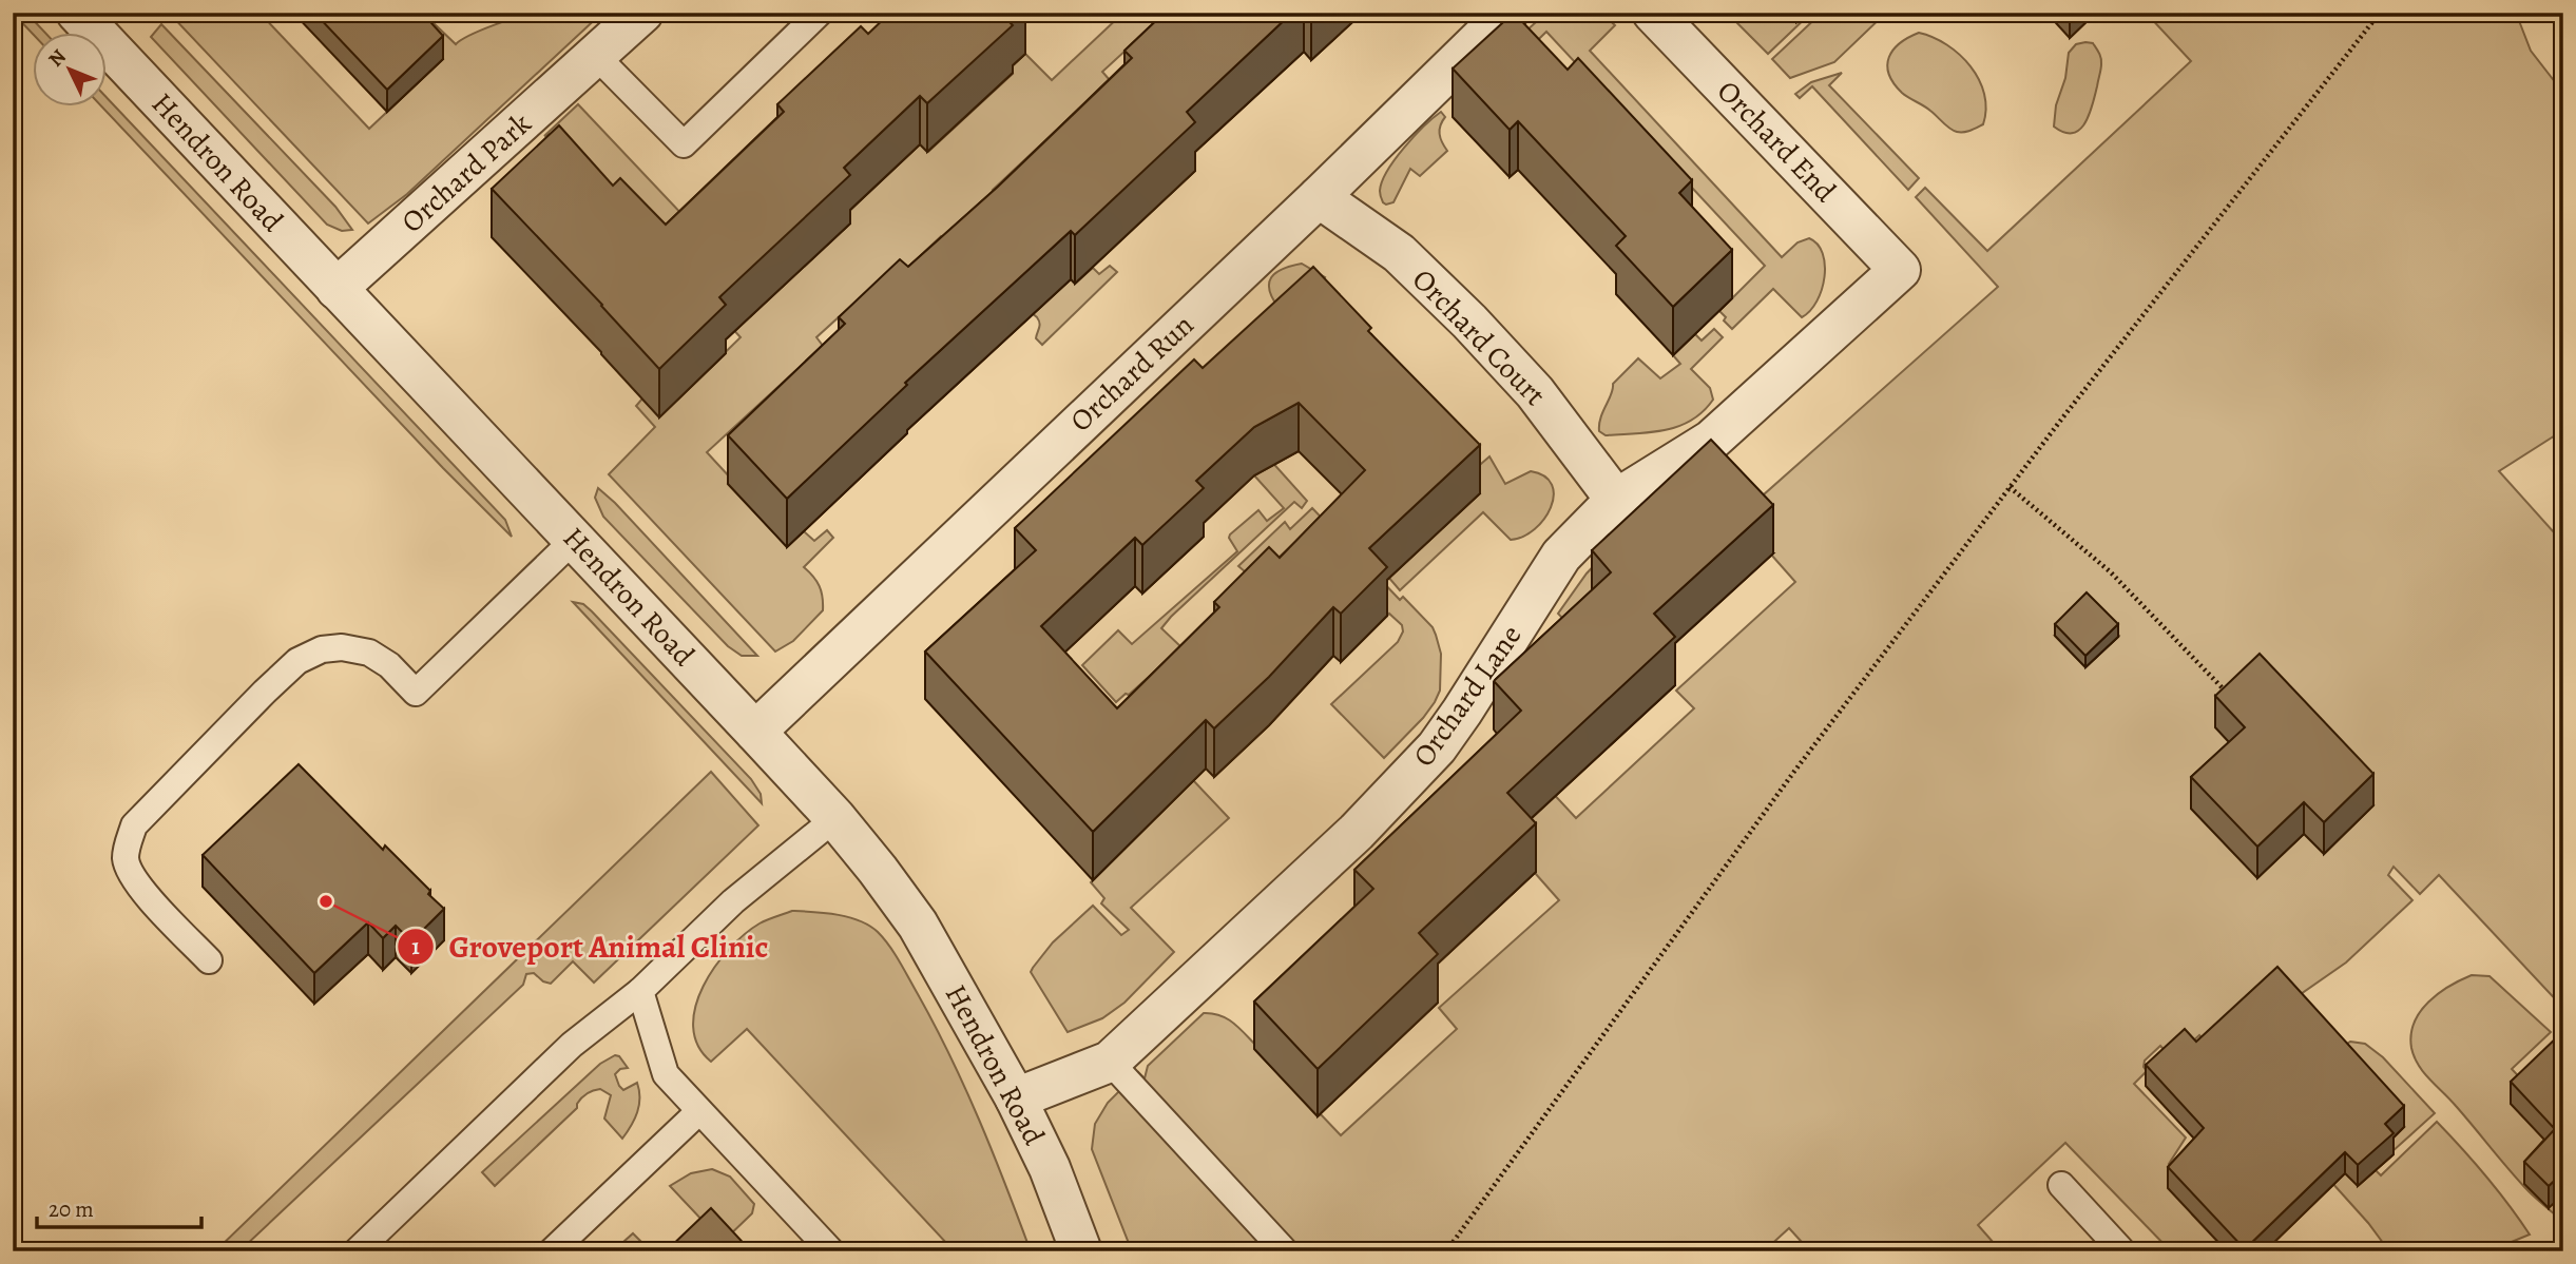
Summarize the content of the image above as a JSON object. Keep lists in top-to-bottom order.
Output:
{
  "streets": {
    "street": [
      "Orchard End",
      "Hendron Road",
      "Orchard Park",
      "Orchard Court",
      "Orchard Run",
      "Orchard Lane"
    ]
  },
  "crossings": [
    ["Orchard End", "Orchard Lane"],
    ["Hendron Road", "Orchard Park"],
    ["Hendron Road", "Orchard Run"],
    ["Hendron Road", "Orchard Lane"],
    ["Orchard Court", "Orchard Run"],
    ["Orchard Court", "Orchard Lane"]
  ],
  "places": ["Groveport Animal Clinic"],
  "scale_bar": "20 m",
  "north": "top left"
}
